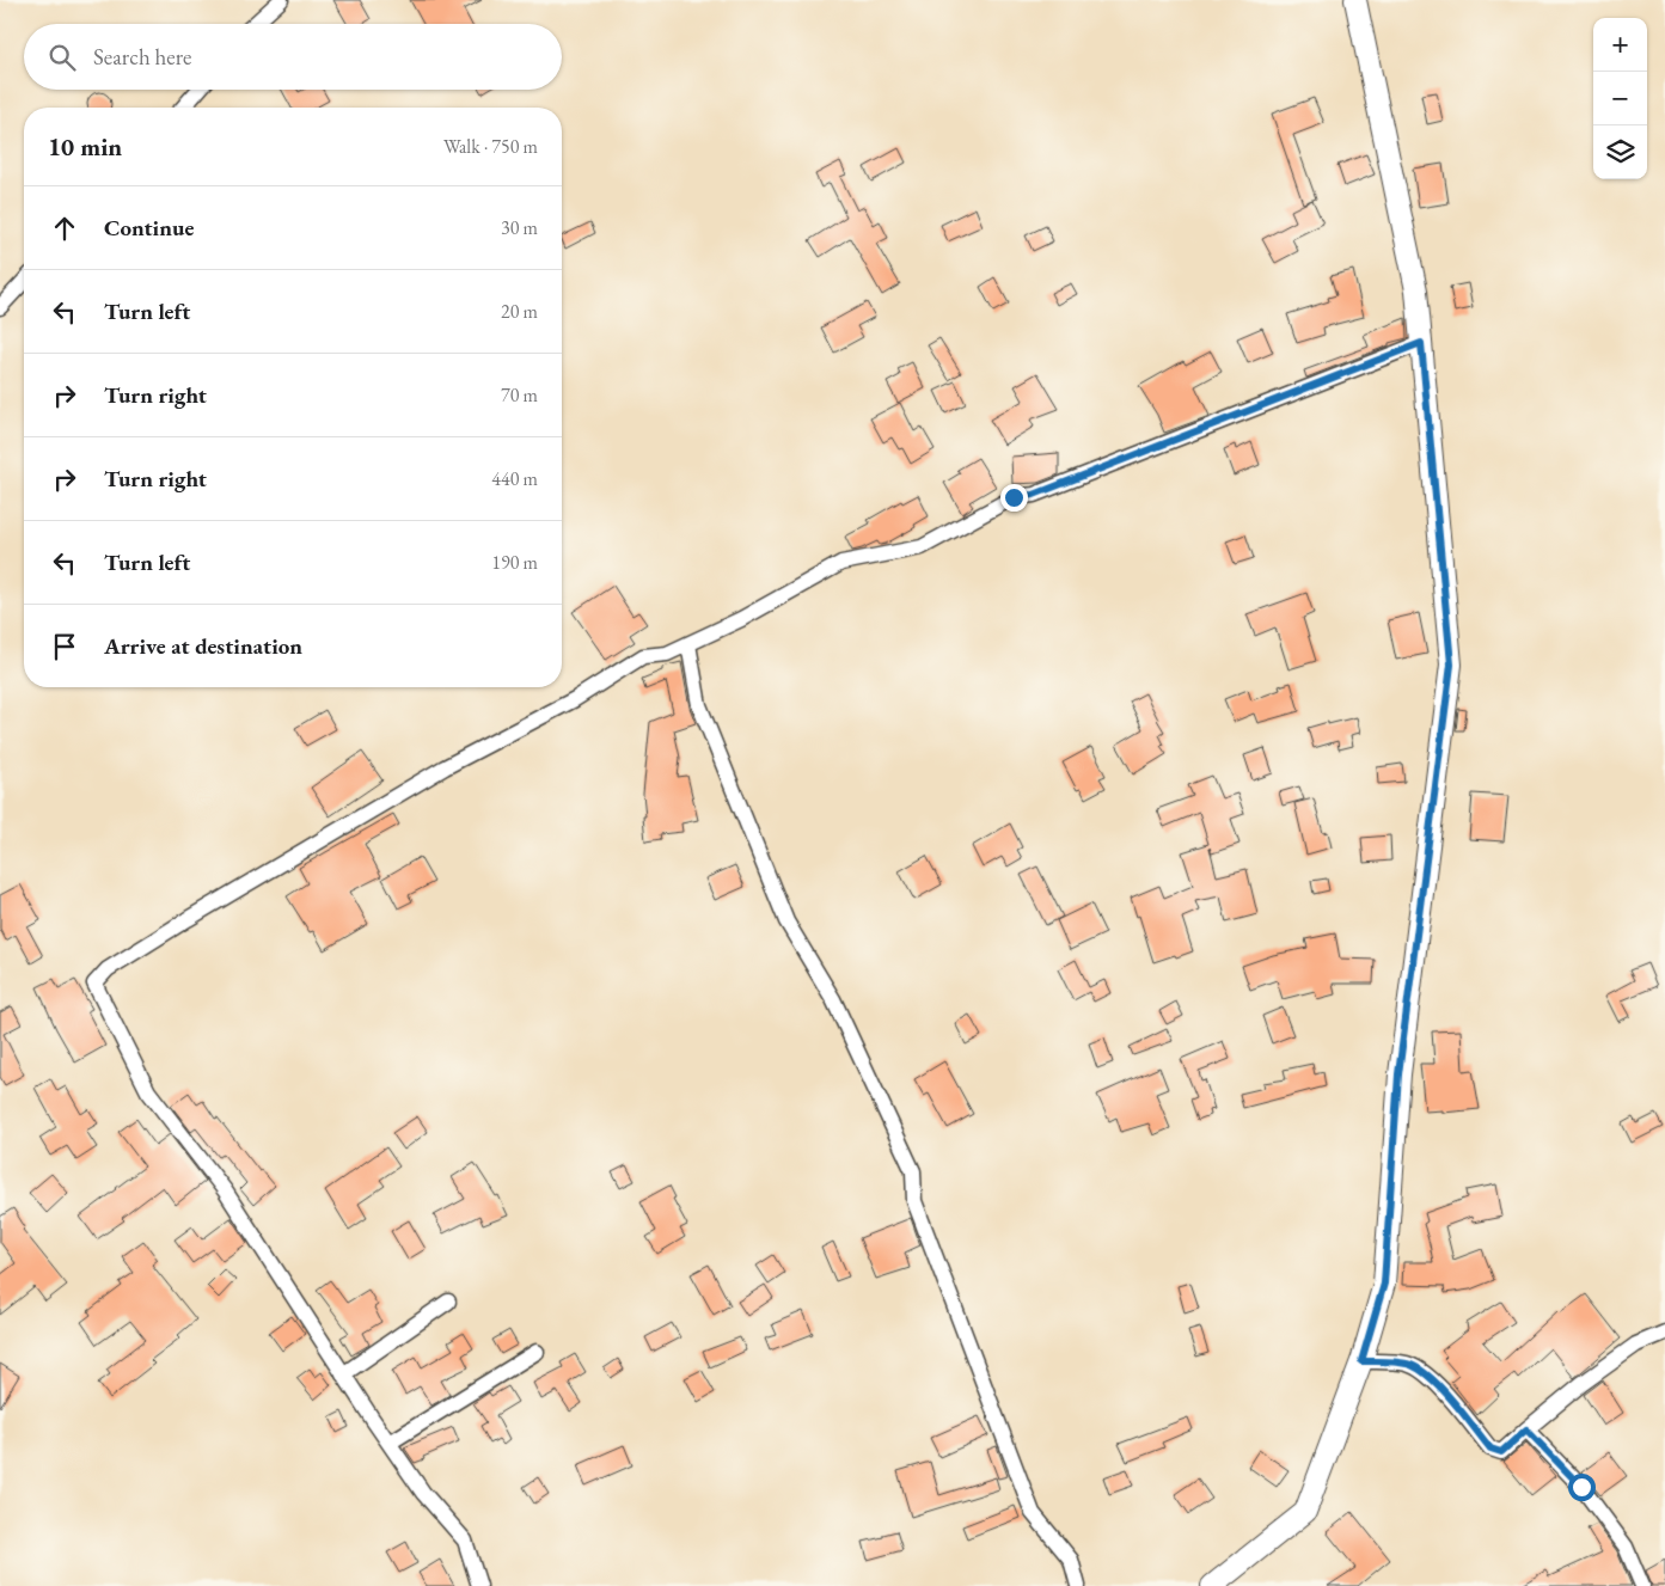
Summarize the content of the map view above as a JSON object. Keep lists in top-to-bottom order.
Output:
{
  "page": {
    "map_buttons": ["+", "−"],
    "search": "Search here",
    "heading": ["10 min", "Walk · 750 m"],
    "list": [
      ["Continue", "30 m"],
      ["Turn left", "20 m"],
      ["Turn right", "70 m"],
      ["Turn right", "440 m"],
      ["Turn left", "190 m"],
      "Arrive at destination"
    ]
  }
}
